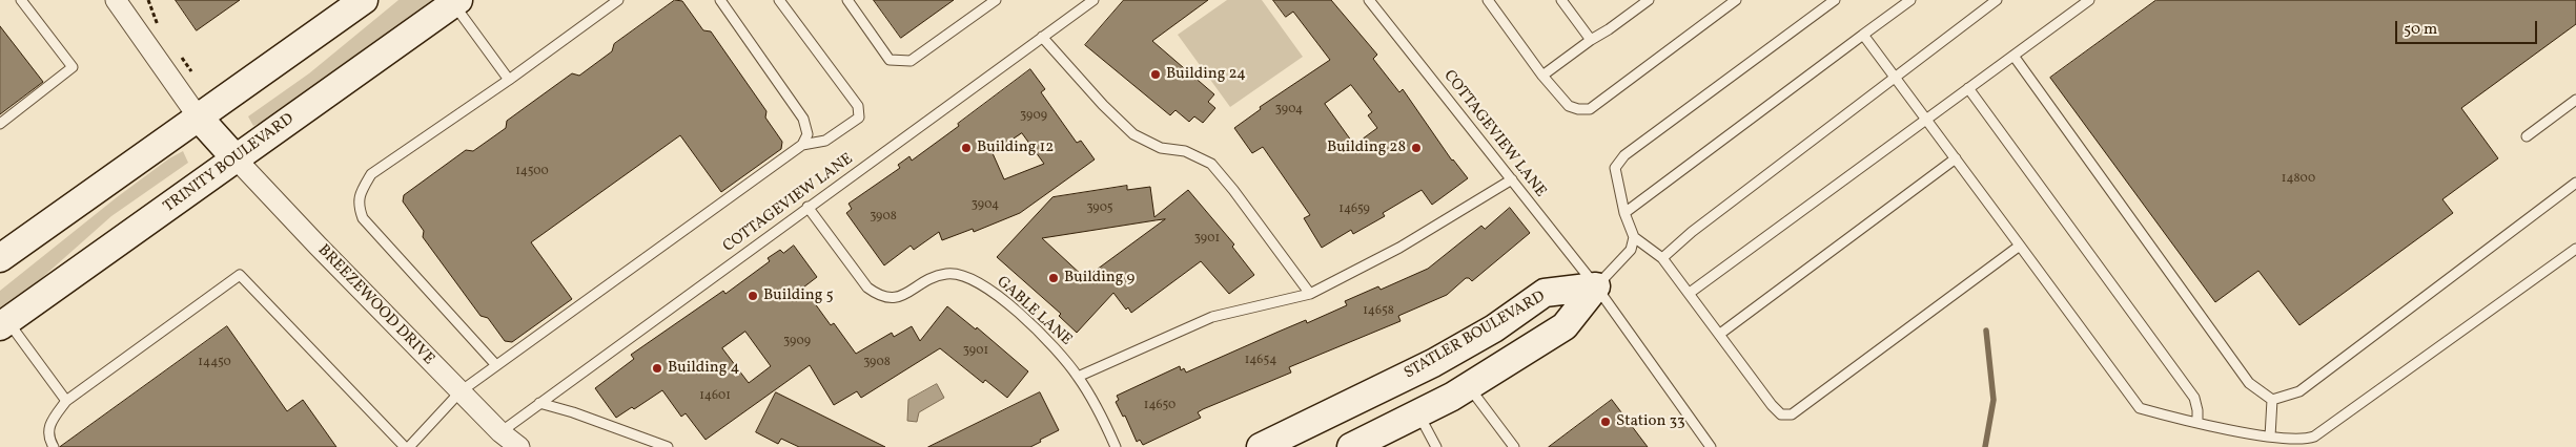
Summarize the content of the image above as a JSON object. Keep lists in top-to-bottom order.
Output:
{
  "streets": {
    "main road": ["TRINITY BOULEVARD", "STATLER BOULEVARD"],
    "street": ["BREEZEWOOD DRIVE"],
    "lane": ["COTTAGEVIEW LANE", "GABLE LANE"]
  },
  "crossings": [
    ["COTTAGEVIEW LANE", "BREEZEWOOD DRIVE"],
    ["COTTAGEVIEW LANE", "GABLE LANE"],
    ["COTTAGEVIEW LANE", "STATLER BOULEVARD"],
    ["TRINITY BOULEVARD", "BREEZEWOOD DRIVE"]
  ],
  "places": [
    "Building 24",
    "Building 12",
    "Building 28",
    "Building 9",
    "Building 5",
    "Building 4",
    "Station 33"
  ],
  "house_numbers": [
    "3904",
    "3909",
    "14500",
    "14800",
    "3904",
    "3905",
    "14659",
    "3908",
    "3901",
    "14658",
    "3909",
    "3901",
    "14654",
    "14450",
    "3908",
    "14601",
    "14650"
  ],
  "scale_bar": "50 m"
}
